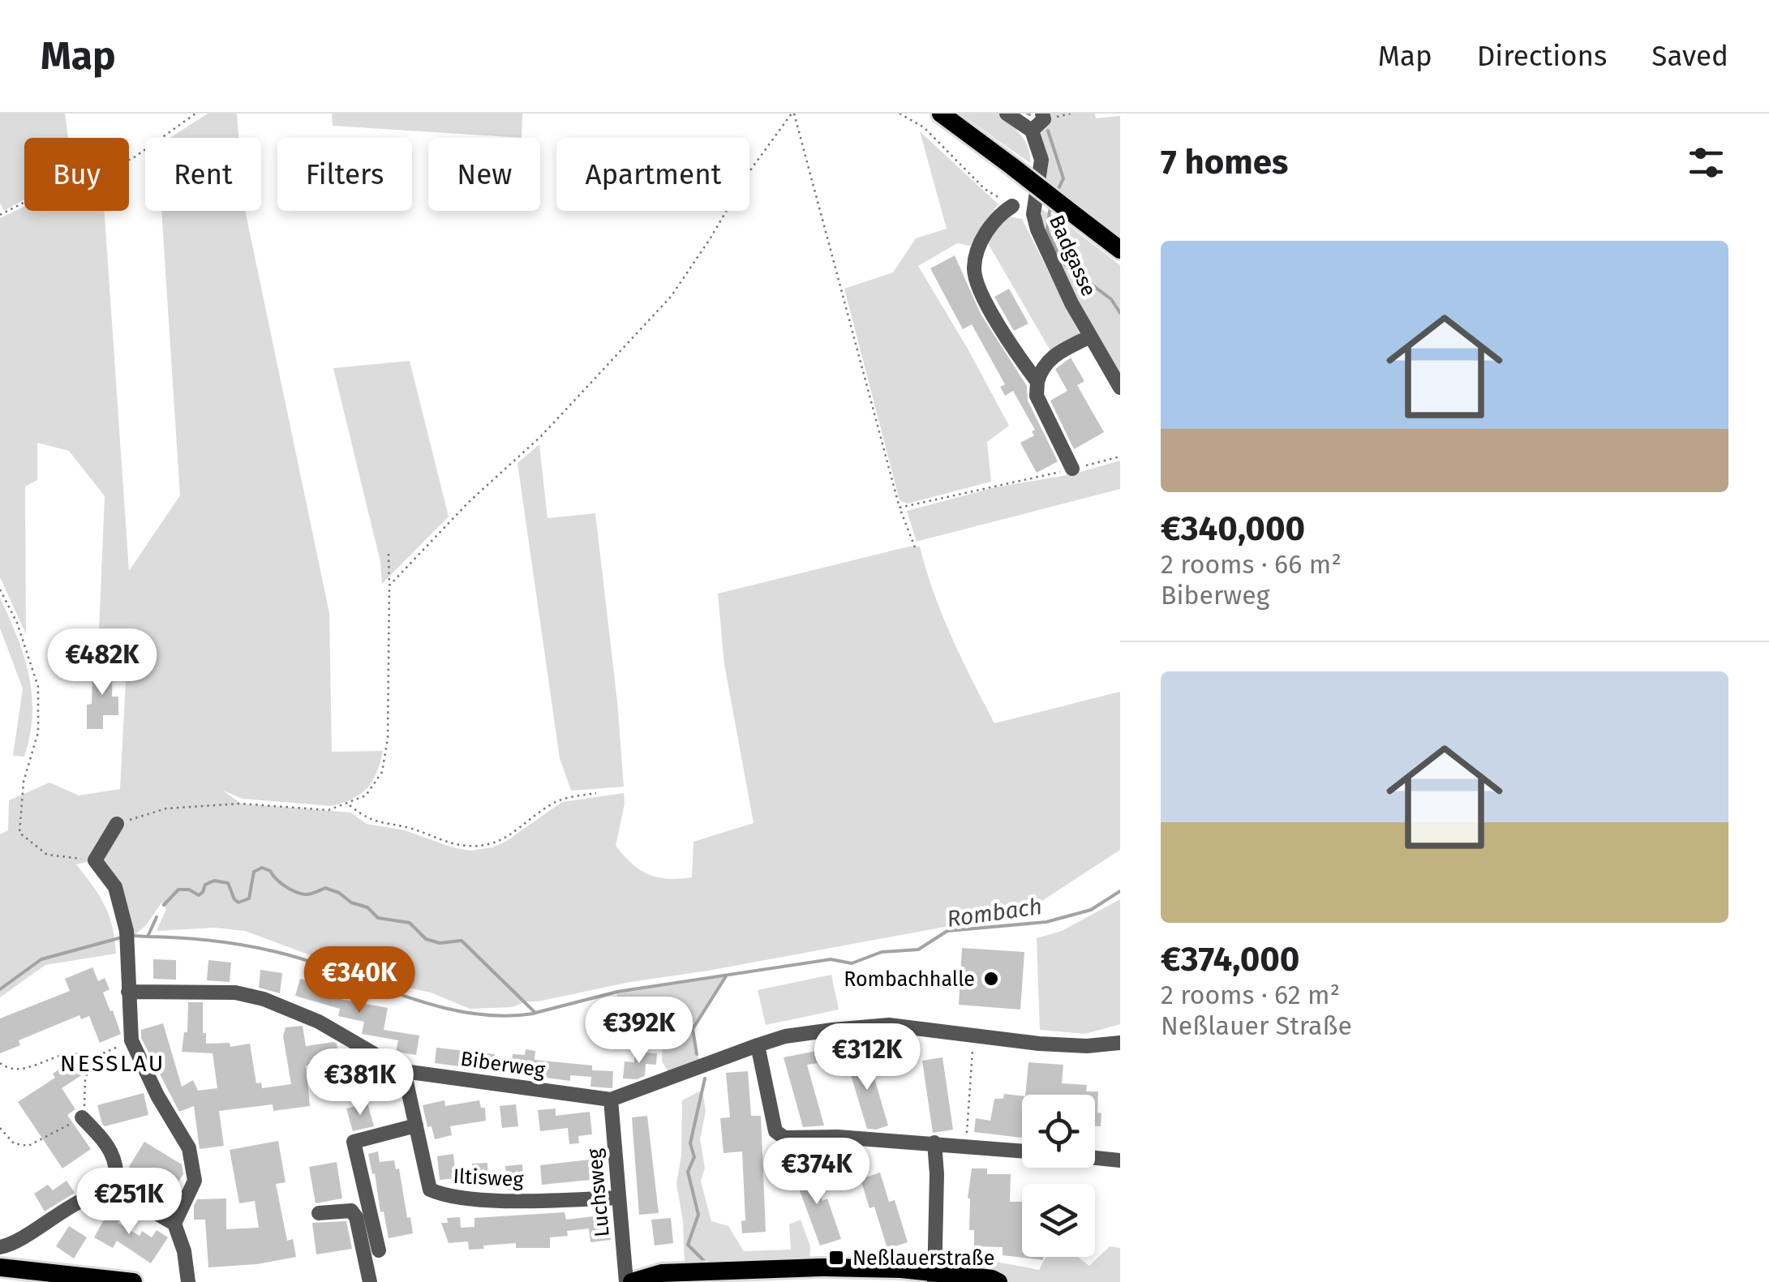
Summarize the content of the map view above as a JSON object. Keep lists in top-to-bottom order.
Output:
{
  "streets": {
    "street": [
      "Badgasse",
      "Biberweg",
      "Iltisweg",
      "Luchsweg"
    ]
  },
  "crossings": [
    ["Biberweg", "Iltisweg"],
    ["Biberweg", "Luchsweg"],
    ["Iltisweg", "Luchsweg"]
  ],
  "districts": ["NESSLAU"],
  "water": ["Rombach"],
  "places": {
    "other": ["Rombachhalle"],
    "transit": ["Neßlauerstraße"]
  },
  "page": {
    "header": "Map",
    "nav": ["Map", "Directions", "Saved"],
    "heading": "7 homes",
    "chip": [
      "Buy",
      "Rent",
      "Filters",
      "New",
      "Apartment"
    ],
    "list": [
      {
        "name": "€340,000",
        "note": "2 rooms · 66 m² · Biberweg"
      },
      {
        "name": "€374,000",
        "note": "2 rooms · 62 m² · Neßlauer Straße"
      }
    ],
    "price": [
      "€482K",
      "€340K",
      "€392K",
      "€312K",
      "€381K",
      "€374K",
      "€251K"
    ]
  }
}
